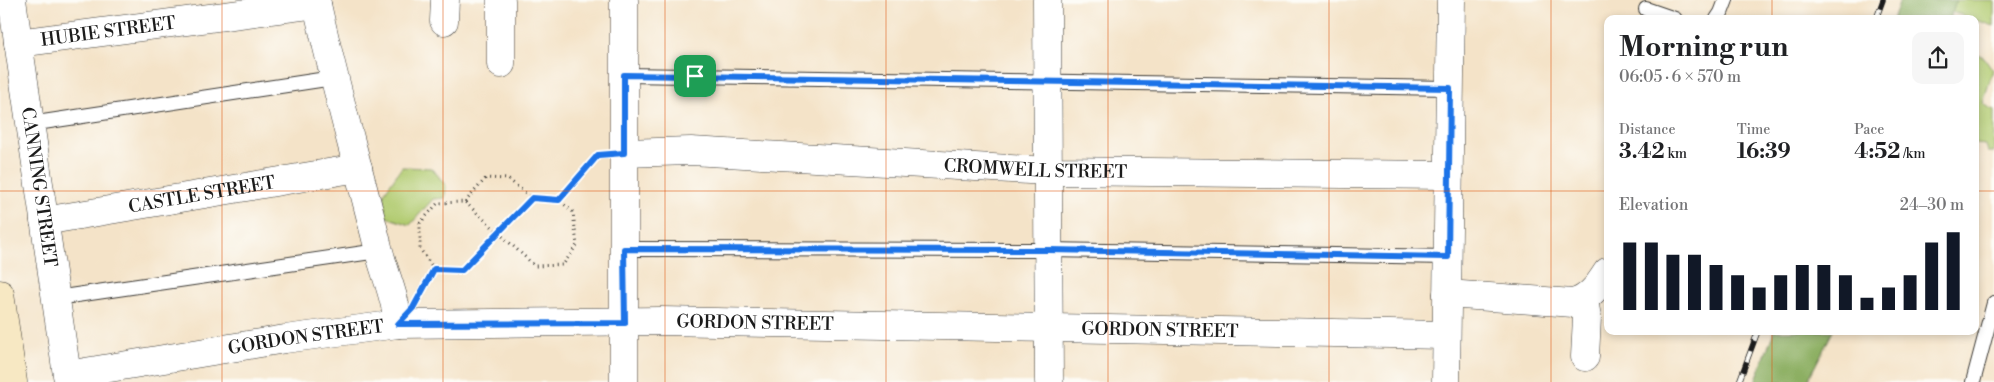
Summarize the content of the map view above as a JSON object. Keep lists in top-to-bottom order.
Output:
{
  "streets": {
    "street": [
      "HUBIE STREET",
      "CROMWELL STREET",
      "CANNING STREET",
      "CASTLE STREET",
      "GORDON STREET"
    ]
  },
  "crossings": [
    ["HUBIE STREET", "CANNING STREET"],
    ["CANNING STREET", "CASTLE STREET"],
    ["CANNING STREET", "GORDON STREET"]
  ],
  "page": {
    "heading": ["Morning run", "06:05 · 6 × 570 m"],
    "stats": [
      ["Distance", "3.42 km"],
      ["Time", "16:39"],
      ["Pace", "4:52 /km"]
    ],
    "chart": ["Elevation", "24–30 m"]
  }
}
